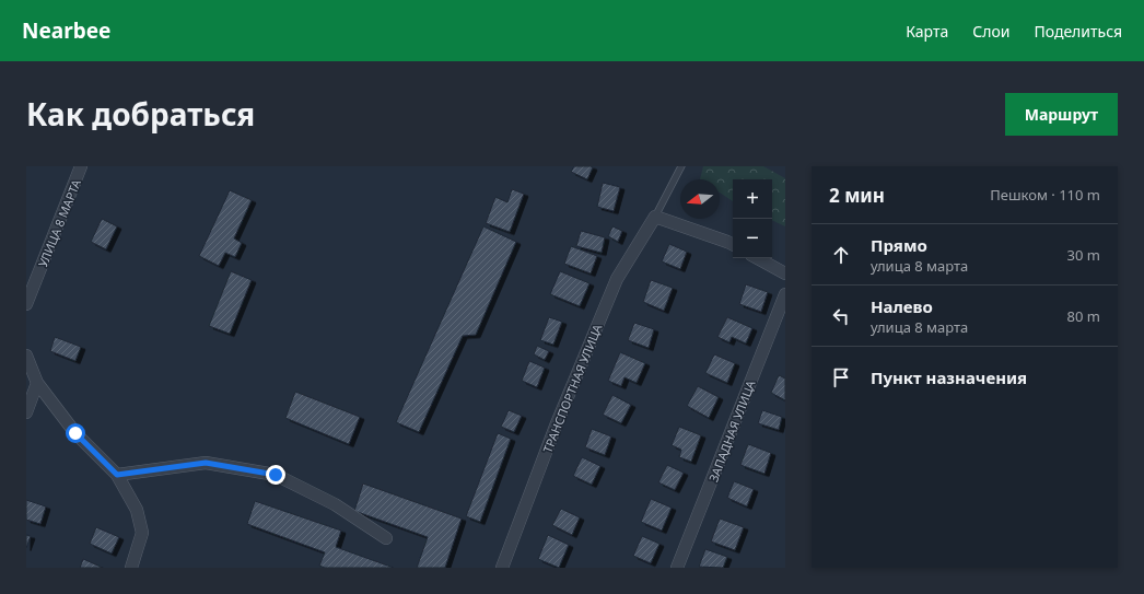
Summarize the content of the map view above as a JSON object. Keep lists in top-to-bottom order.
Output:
{
  "streets": {
    "street": ["УЛИЦА 8 МАРТА", "ТРАНСПОРТНАЯ УЛИЦА", "ЗАПАДНАЯ УЛИЦА"]
  },
  "north": "left",
  "page": {
    "header": "Nearbee",
    "nav": ["Карта", "Слои", "Поделиться"],
    "title": "Как добраться",
    "buttons": "Маршрут",
    "heading": ["2 мин", "Пешком · 110 m"],
    "map_buttons": ["+", "−"],
    "list": [
      ["Прямо", "улица 8 марта", "30 m"],
      ["Налево", "улица 8 марта", "80 m"],
      "Пункт назначения"
    ]
  }
}
